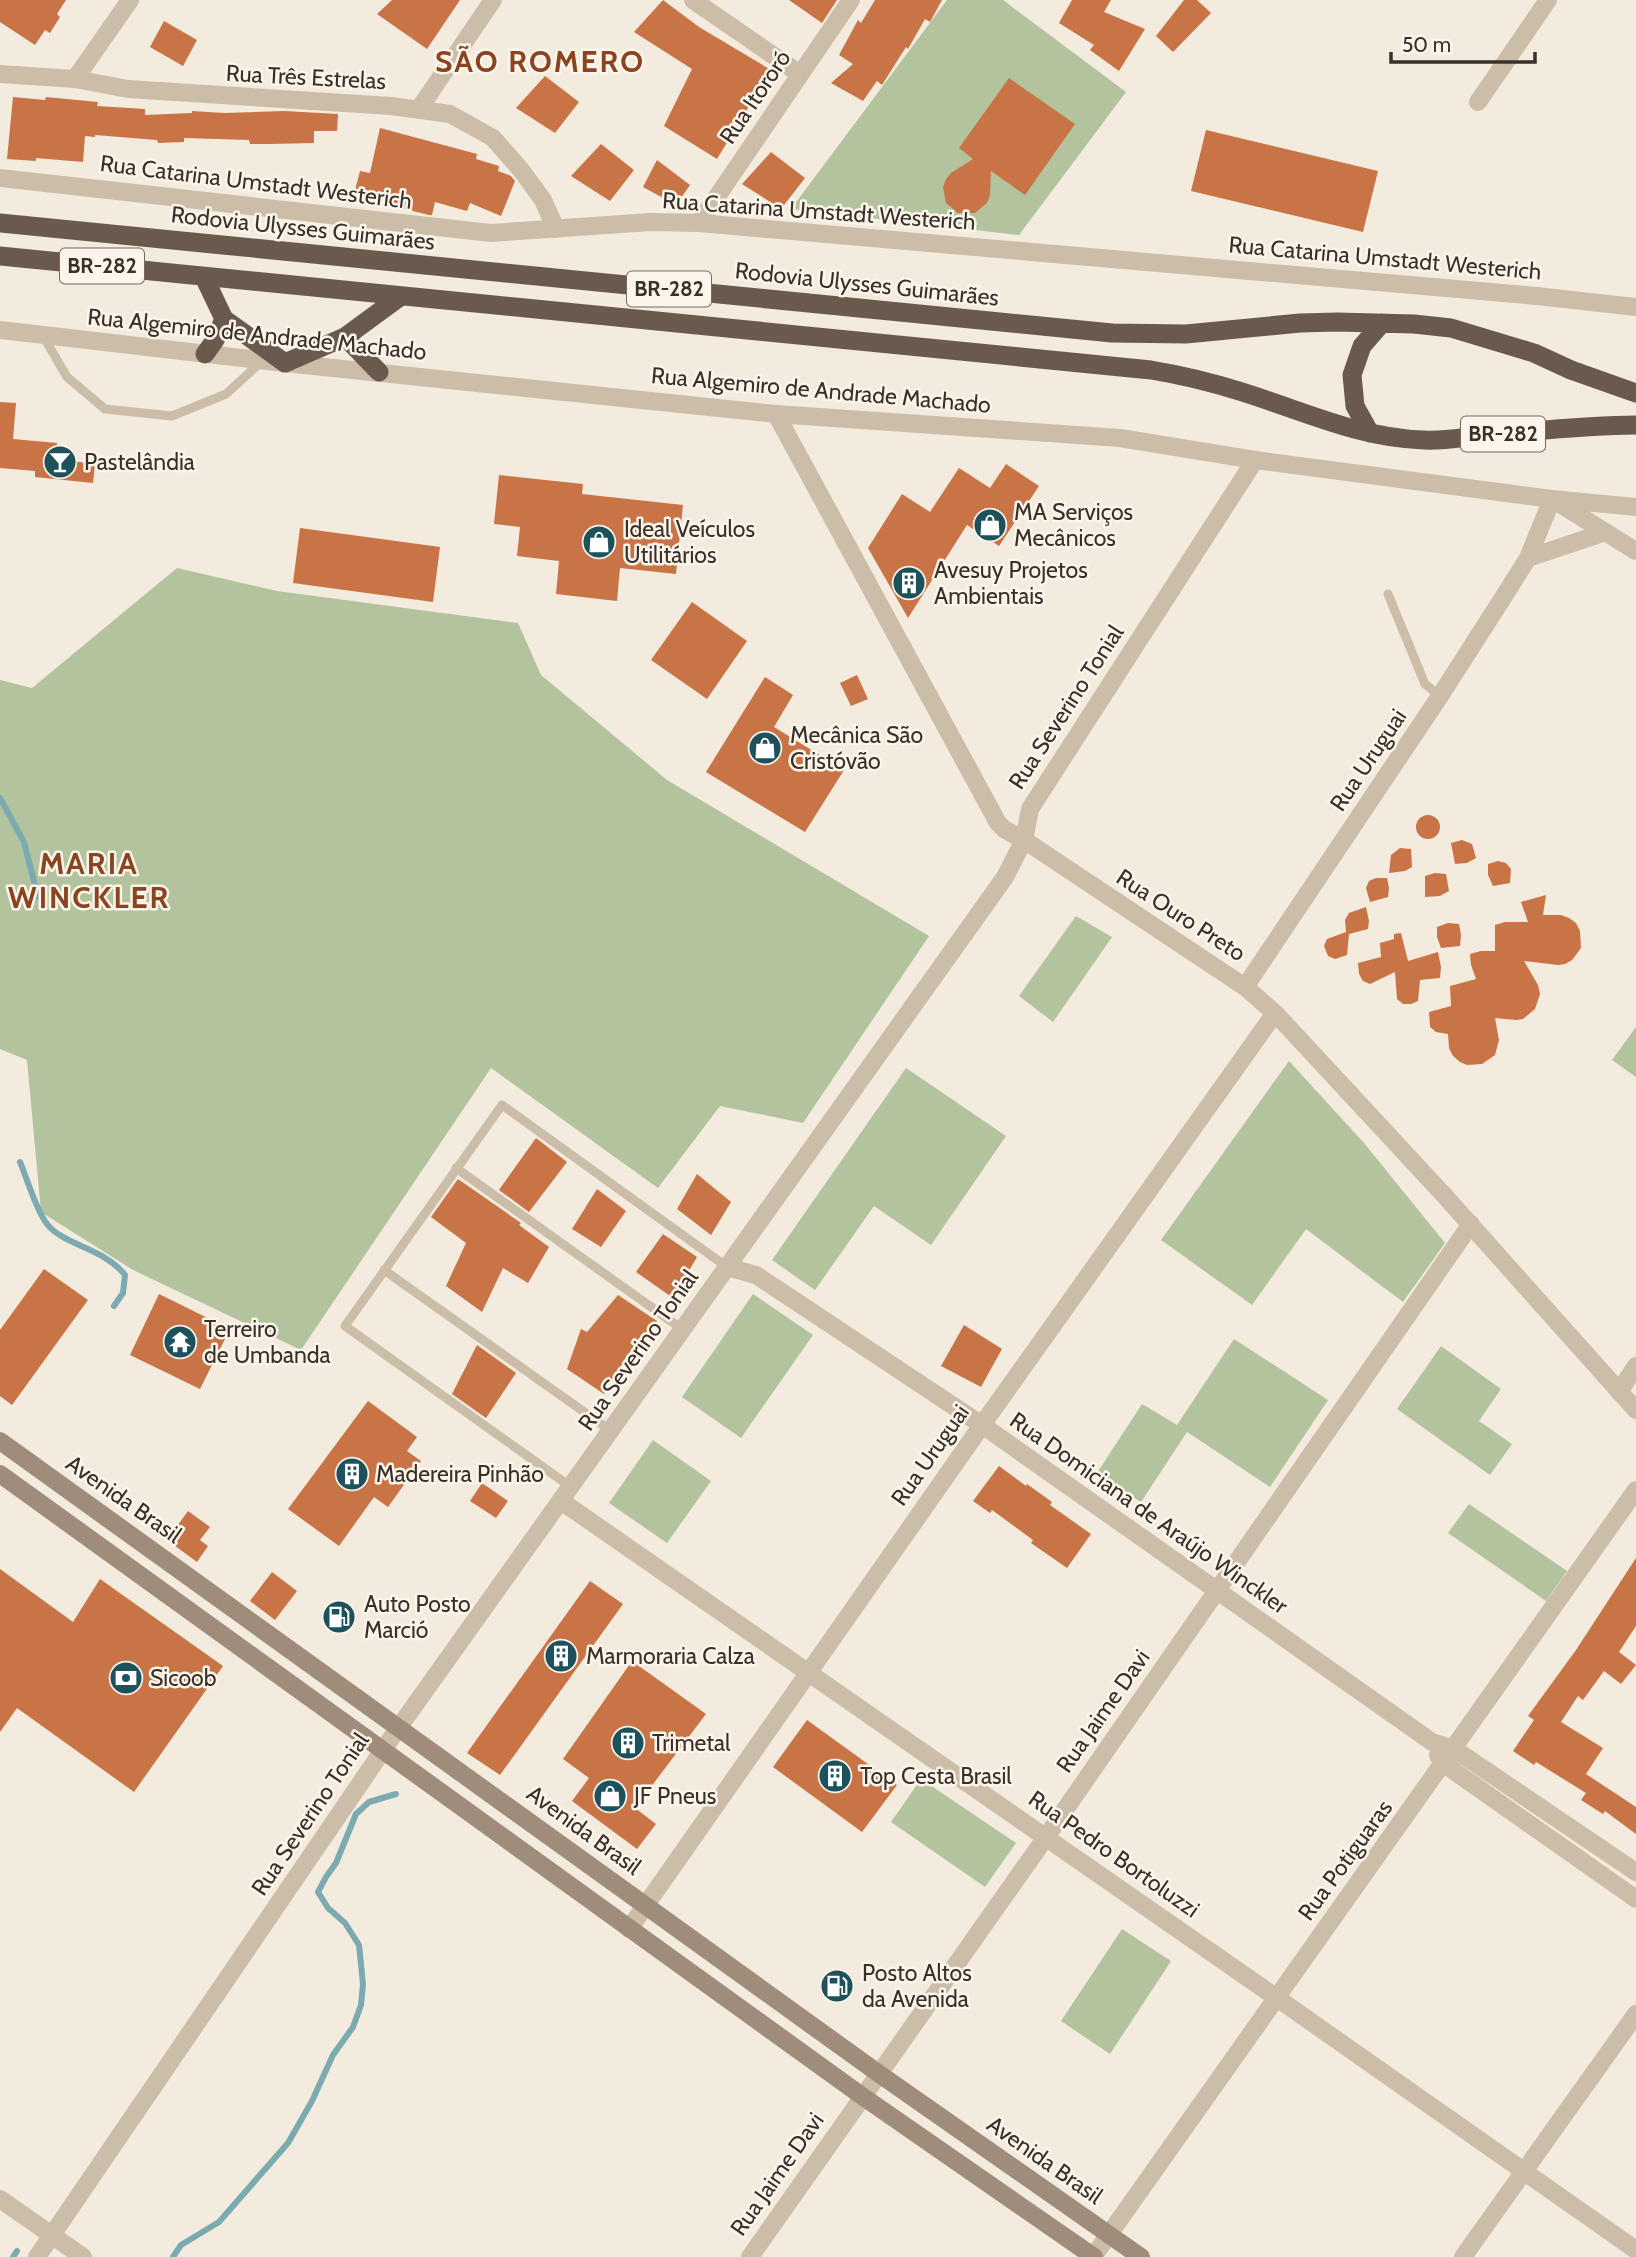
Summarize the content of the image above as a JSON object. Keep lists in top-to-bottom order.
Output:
{
  "streets": {
    "highway": ["Rodovia Ulysses Guimarães", "BR-282"],
    "main road": ["Avenida Brasil"],
    "street": [
      "Rua Três Estrelas",
      "Rua Itororó",
      "Rua Catarina Umstadt Westerich",
      "Rua Algemiro de Andrade Machado",
      "Rua Severino Tonial",
      "Rua Uruguai",
      "Rua Ouro Preto",
      "Rua Domiciana de Araújo Winckler",
      "Rua Jaime Davi",
      "Rua Pedro Bortoluzzi",
      "Rua Potiguaras"
    ]
  },
  "crossings": [
    ["Rua Três Estrelas", "Rua Catarina Umstadt Westerich"],
    ["Rua Itororó", "Rua Catarina Umstadt Westerich"],
    ["Rua Algemiro de Andrade Machado", "Rua Severino Tonial"],
    ["Rua Algemiro de Andrade Machado", "Rua Uruguai"],
    ["Rua Algemiro de Andrade Machado", "Rua Ouro Preto"],
    ["Rua Severino Tonial", "Rua Ouro Preto"],
    ["Rua Severino Tonial", "Avenida Brasil"],
    ["Rua Severino Tonial", "Rua Domiciana de Araújo Winckler"],
    ["Rua Severino Tonial", "Rua Pedro Bortoluzzi"],
    ["Rua Uruguai", "Rua Ouro Preto"],
    ["Rua Uruguai", "Avenida Brasil"],
    ["Rua Uruguai", "Rua Domiciana de Araújo Winckler"],
    ["Rua Uruguai", "Rua Pedro Bortoluzzi"],
    ["Rua Ouro Preto", "Rua Jaime Davi"],
    ["Avenida Brasil", "Rua Jaime Davi"],
    ["Avenida Brasil", "Rua Potiguaras"],
    ["Rua Domiciana de Araújo Winckler", "Rua Jaime Davi"],
    ["Rua Domiciana de Araújo Winckler", "Rua Potiguaras"],
    ["Rua Jaime Davi", "Rua Pedro Bortoluzzi"],
    ["Rua Pedro Bortoluzzi", "Rua Potiguaras"]
  ],
  "districts": ["SÃO ROMERO", "MARIA WINCKLER"],
  "places": {
    "bar": ["Pastelândia"],
    "shop": [
      "MA Serviços Mecânicos",
      "Ideal Veículos Utilitários",
      "Mecânica São Cristóvão",
      "JF Pneus"
    ],
    "building": [
      "Avesuy Projetos Ambientais",
      "Madereira Pinhão",
      "Marmoraria Calza",
      "Trimetal",
      "Top Cesta Brasil"
    ],
    "temple": ["Terreiro de Umbanda"],
    "fuel station": ["Auto Posto Marció", "Posto Altos da Avenida"],
    "bank": ["Sicoob"]
  },
  "scale_bar": "50 m"
}
